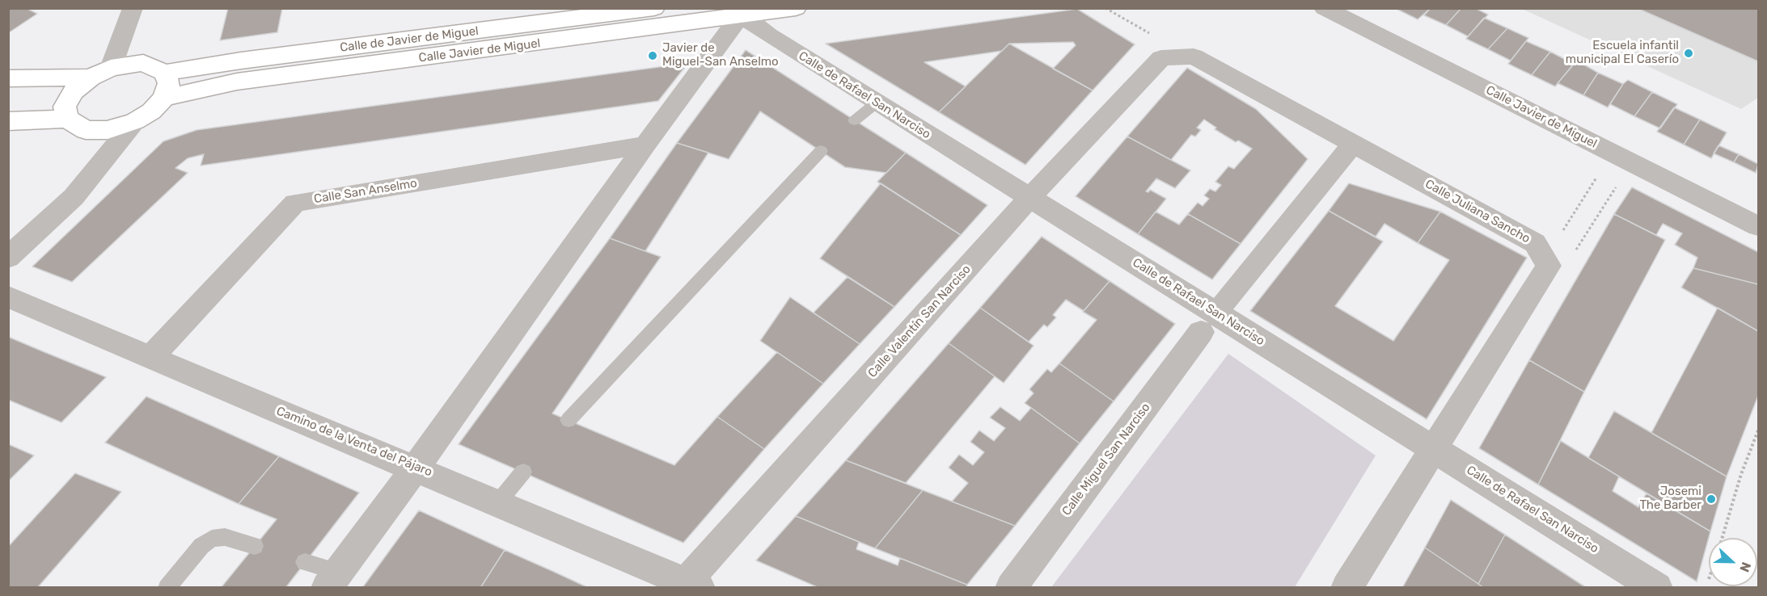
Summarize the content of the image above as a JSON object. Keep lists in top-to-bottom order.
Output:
{
  "streets": {
    "street": [
      "Calle de Javier de Miguel",
      "Calle Javier de Miguel",
      "Calle de Rafael San Narciso",
      "Calle San Anselmo",
      "Calle Juliana Sancho",
      "Calle Valentín San Narciso",
      "Camino de la Venta del Pájaro",
      "Calle Miguel San Narciso"
    ]
  },
  "crossings": [
    ["Calle Javier de Miguel", "Calle de Rafael San Narciso"],
    ["Calle de Rafael San Narciso", "Calle Juliana Sancho"],
    ["Calle de Rafael San Narciso", "Calle Valentín San Narciso"],
    ["Calle San Anselmo", "Camino de la Venta del Pájaro"],
    ["Calle Juliana Sancho", "Calle Valentín San Narciso"],
    ["Calle Valentín San Narciso", "Camino de la Venta del Pájaro"]
  ],
  "places": ["Escuela infantil municipal El Caserío", "Javier de Miguel-San Anselmo", "Josemi The Barber"],
  "north": "right"
}
